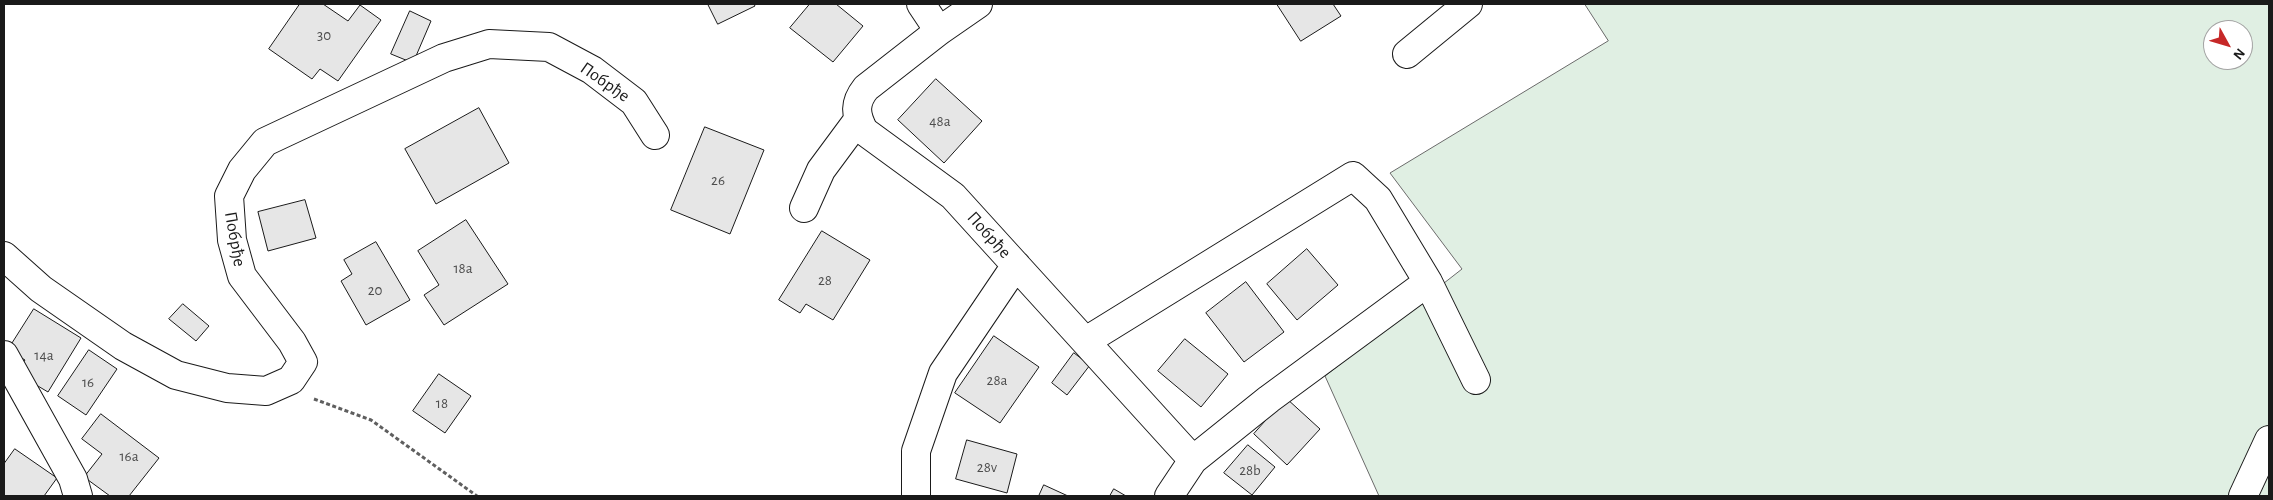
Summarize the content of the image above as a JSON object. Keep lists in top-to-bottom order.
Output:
{
  "streets": {
    "street": ["Побрђе"]
  },
  "house_numbers": [
    "30",
    "48a",
    "26",
    "18a",
    "28",
    "20",
    "14a",
    "28a",
    "16",
    "18",
    "16a",
    "28v",
    "28b"
  ],
  "north": "bottom right"
}
